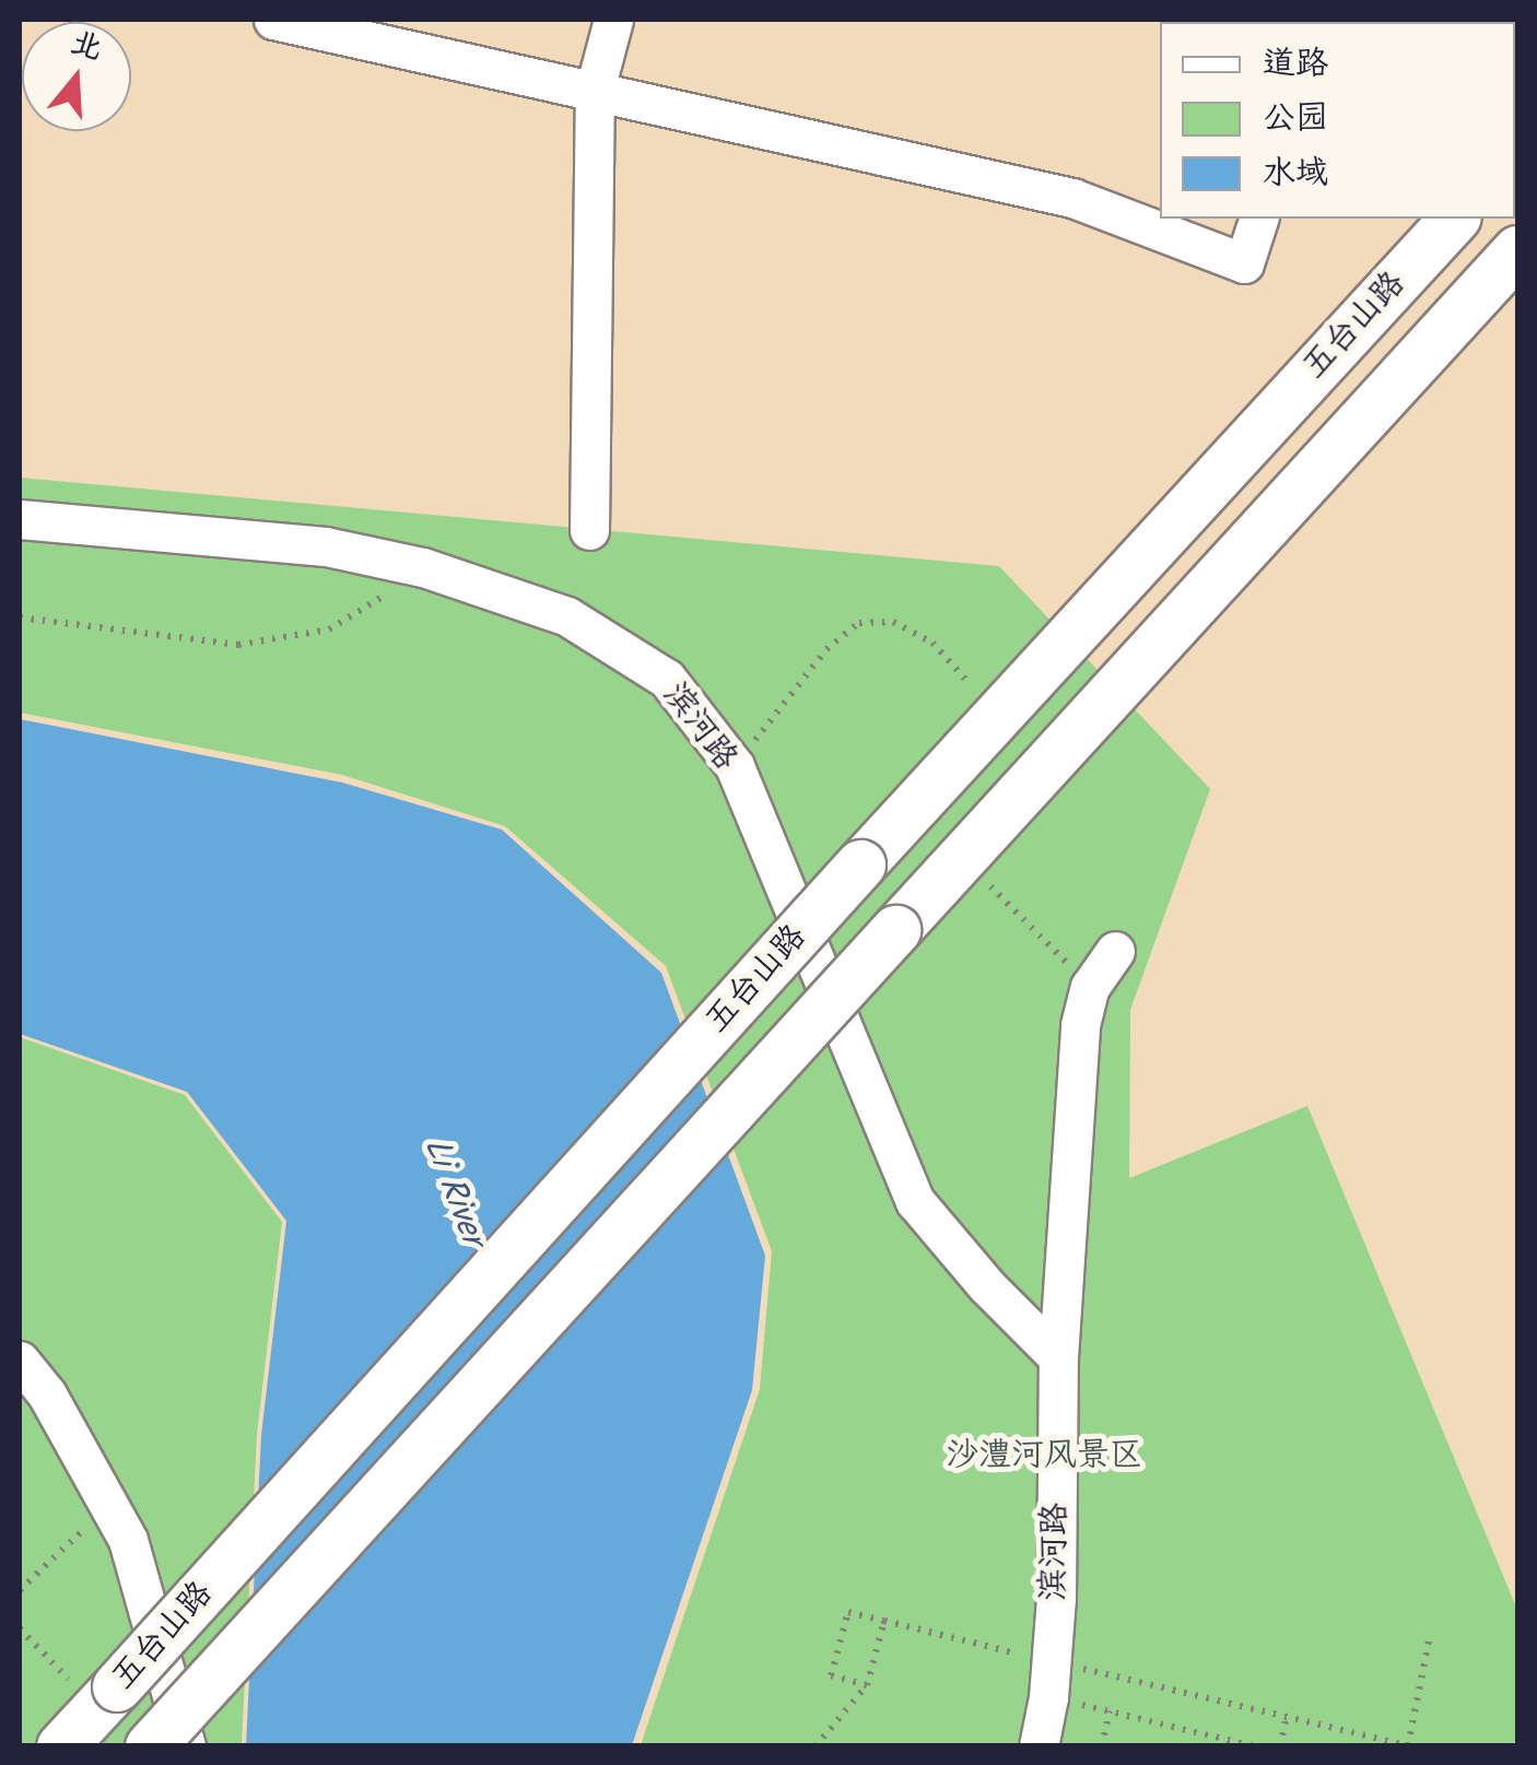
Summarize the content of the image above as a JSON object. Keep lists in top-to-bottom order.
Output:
{
  "streets": {
    "street": ["五台山路", "滨河路"]
  },
  "water": ["Li River"],
  "parks": ["沙澧河风景区"],
  "legend": ["道路", "公园", "水域"],
  "north": "top"
}
